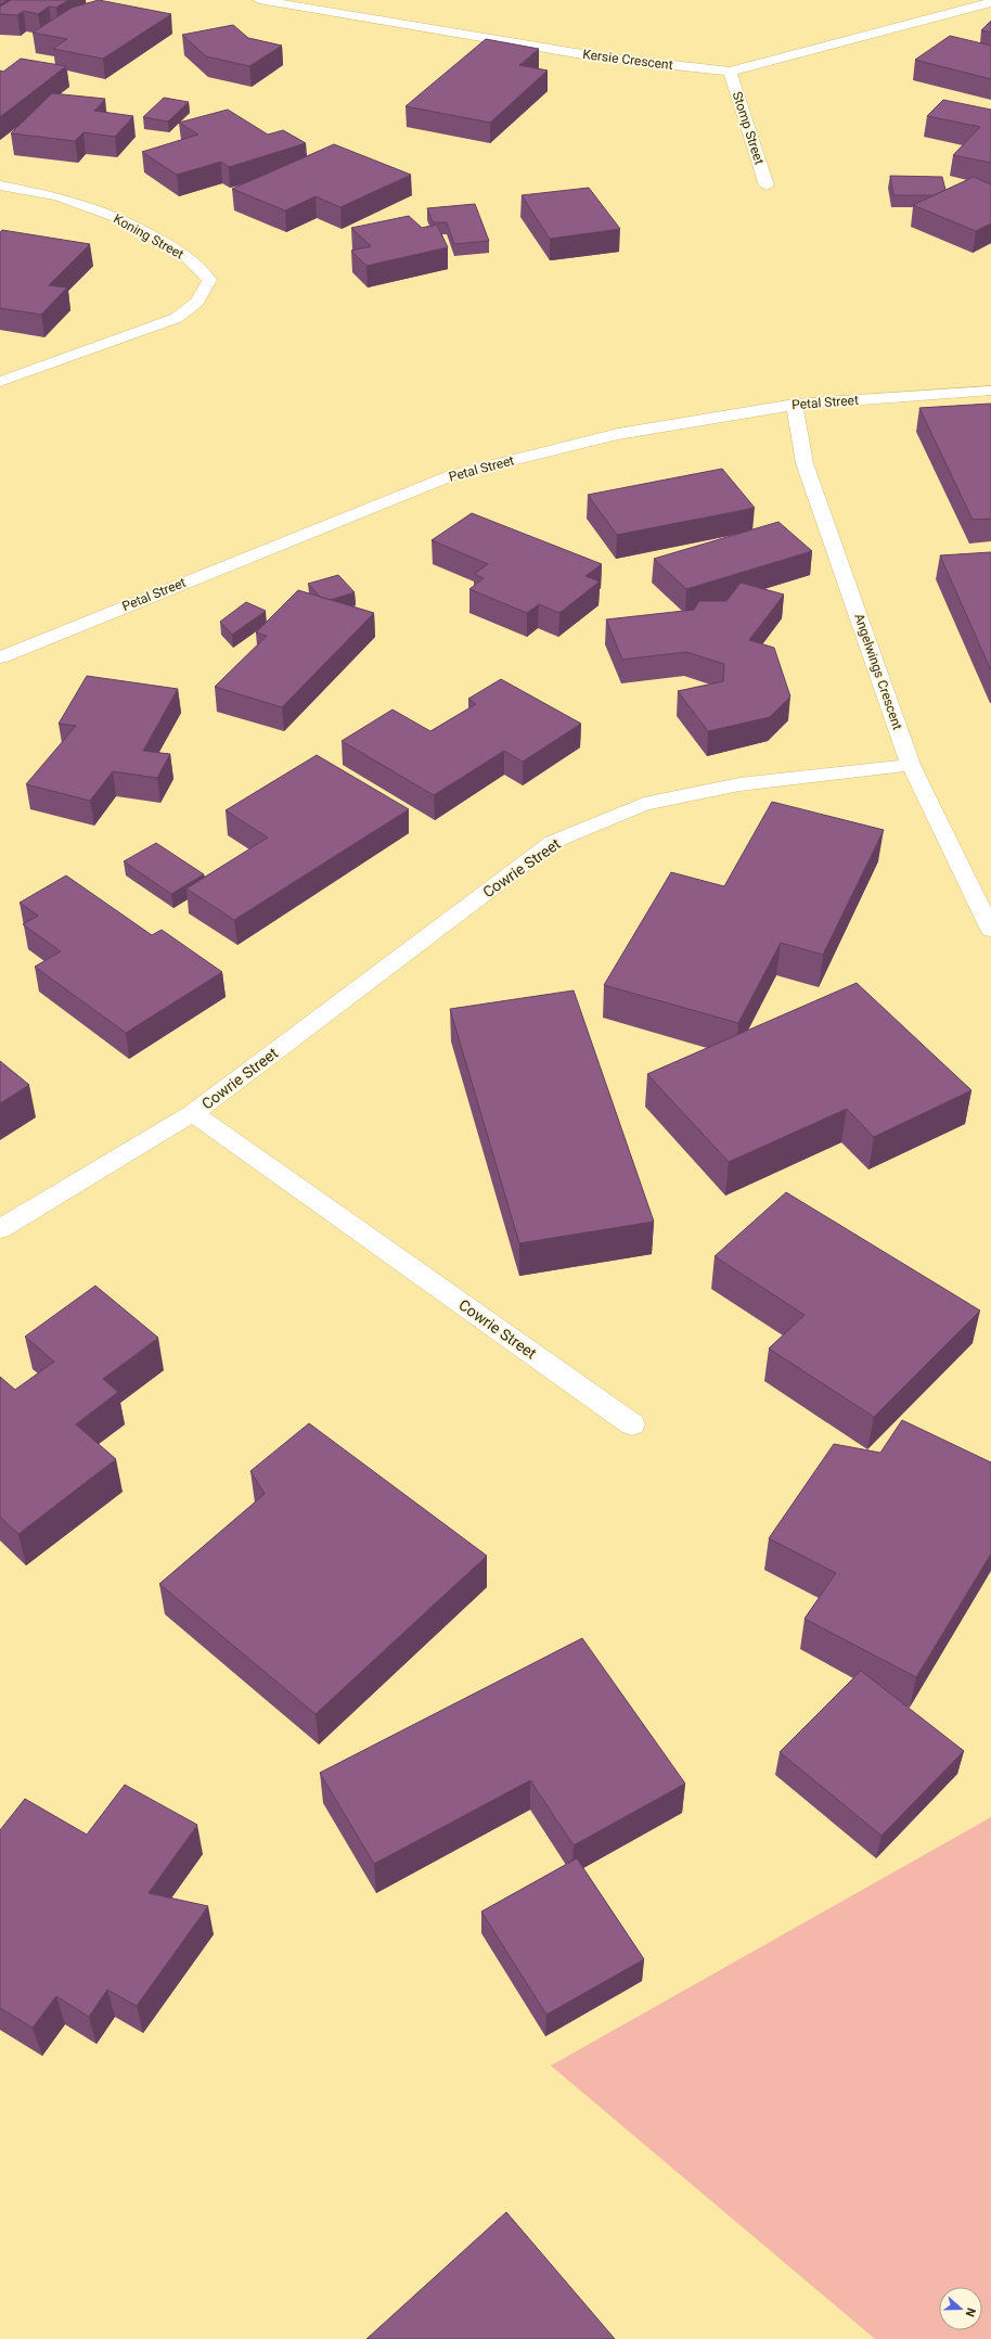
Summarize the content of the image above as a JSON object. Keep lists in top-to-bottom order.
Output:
{
  "streets": {
    "street": [
      "Kersie Crescent",
      "Stomp Street",
      "Koning Street",
      "Petal Street",
      "Angelwings Crescent",
      "Cowrie Street"
    ]
  },
  "crossings": [
    ["Kersie Crescent", "Stomp Street"],
    ["Petal Street", "Angelwings Crescent"],
    ["Angelwings Crescent", "Cowrie Street"]
  ],
  "north": "right"
}
